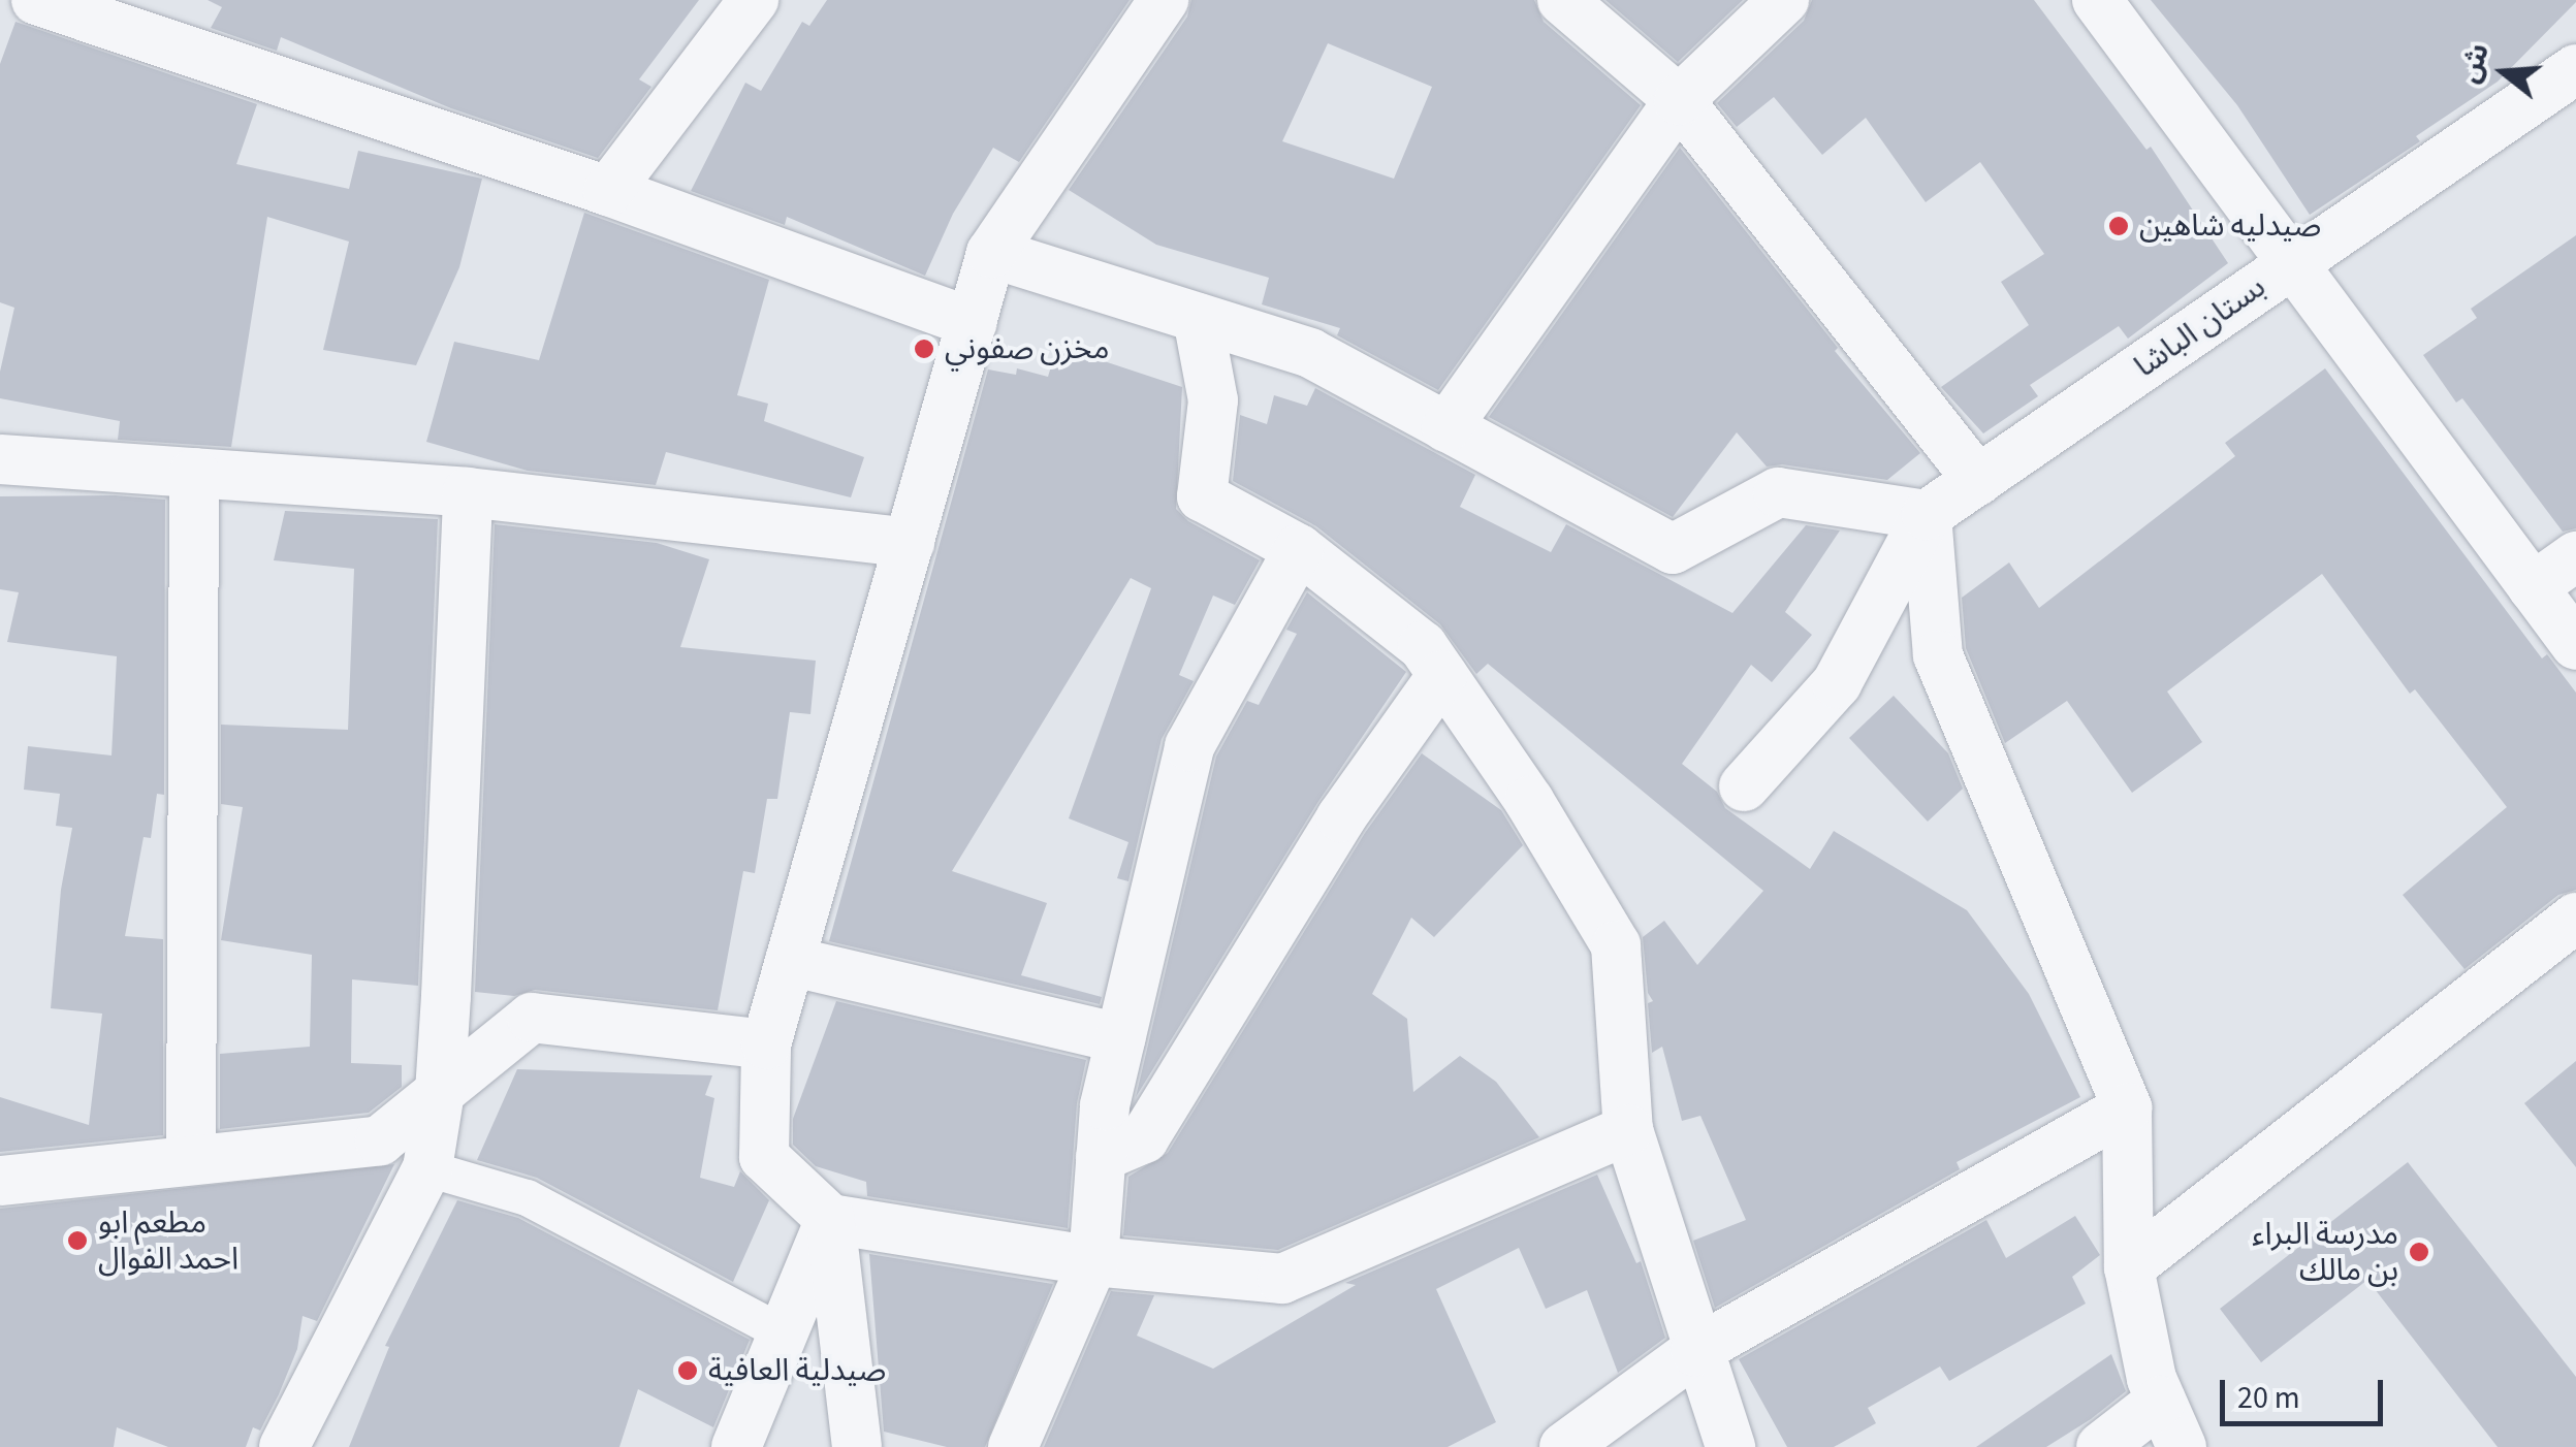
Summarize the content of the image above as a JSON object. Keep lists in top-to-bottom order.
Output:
{
  "streets": {
    "street": ["بستان الباشا"]
  },
  "places": [
    "صيدليه شاهين",
    "مخزن صفوني",
    "مطعم ابو احمد الفوال",
    "مدرسة البراء بن مالك",
    "صيدلية العافية"
  ],
  "scale_bar": "20 m",
  "north": "left"
}
